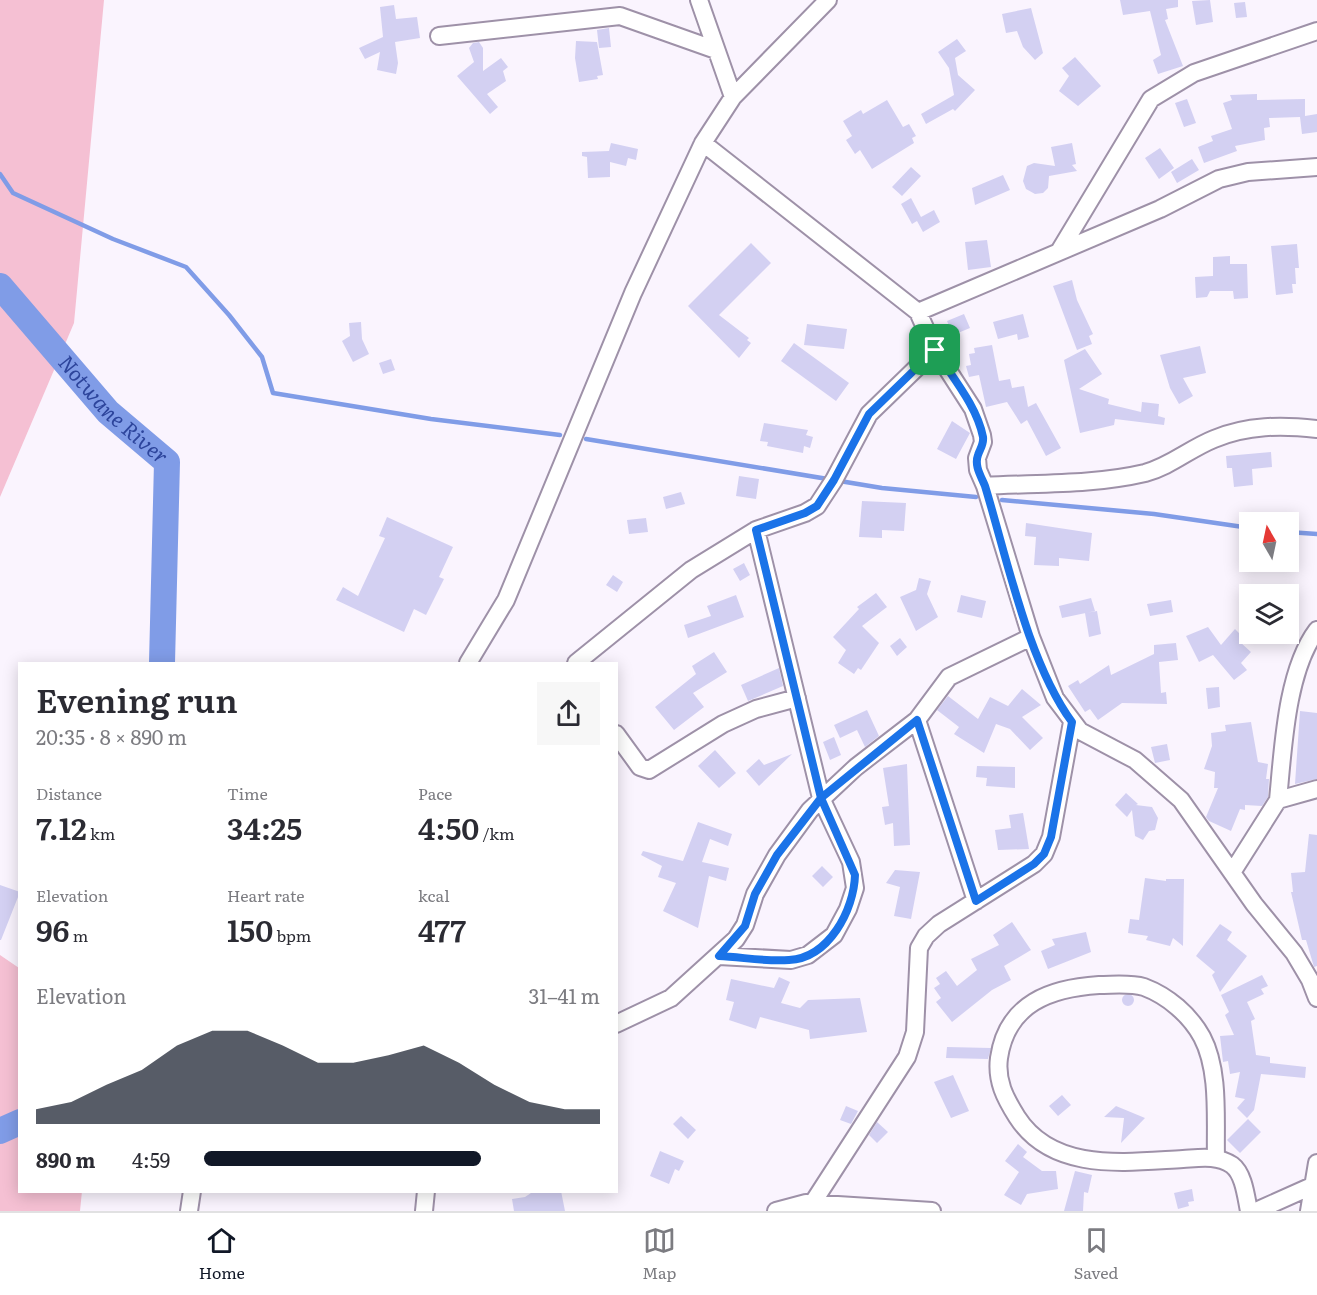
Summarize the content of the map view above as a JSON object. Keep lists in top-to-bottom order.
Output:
{
  "water": ["Notwane River"],
  "north": "top",
  "page": {
    "heading": ["Evening run", "20:35 · 8 × 890 m"],
    "stats": [
      ["Distance", "7.12 km"],
      ["Time", "34:25"],
      ["Pace", "4:50 /km"],
      ["Elevation", "96 m"],
      ["Heart rate", "150 bpm"],
      ["kcal", "477"]
    ],
    "chart": ["Elevation", "31–41 m"],
    "list": [
      {
        "name": "890 m",
        "note": "4:59"
      }
    ],
    "tabs": ["Home", "Map", "Saved"]
  }
}
